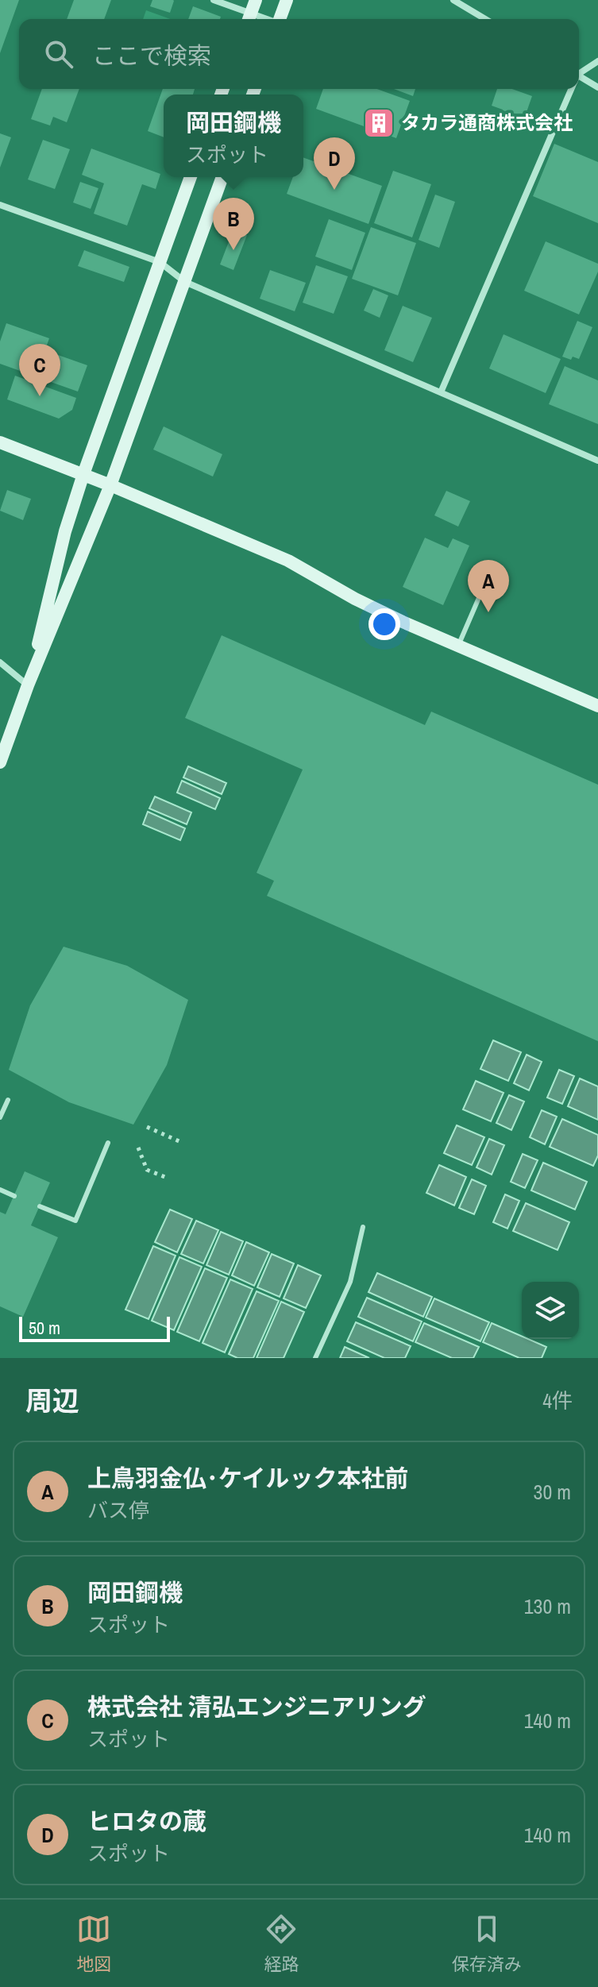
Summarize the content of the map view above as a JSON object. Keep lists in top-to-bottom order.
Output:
{
  "places": {
    "building": ["タカラ通商株式会社"]
  },
  "scale_bar": "50 m",
  "page": {
    "search": "ここで検索",
    "popup": ["岡田鋼機", "スポット"],
    "pins": [
      "D",
      "B",
      "C",
      "A"
    ],
    "scale": "50 m",
    "heading": ["周辺", "4件"],
    "list": [
      {
        "mark": "A",
        "name": "上鳥羽金仏･ケイルック本社前",
        "note": "バス停",
        "value": "30 m"
      },
      {
        "mark": "B",
        "name": "岡田鋼機",
        "note": "スポット",
        "value": "130 m"
      },
      {
        "mark": "C",
        "name": "株式会社 清弘エンジニアリング",
        "note": "スポット",
        "value": "140 m"
      },
      {
        "mark": "D",
        "name": "ヒロタの蔵",
        "note": "スポット",
        "value": "140 m"
      }
    ],
    "nav": ["地図", "経路", "保存済み"]
  }
}
